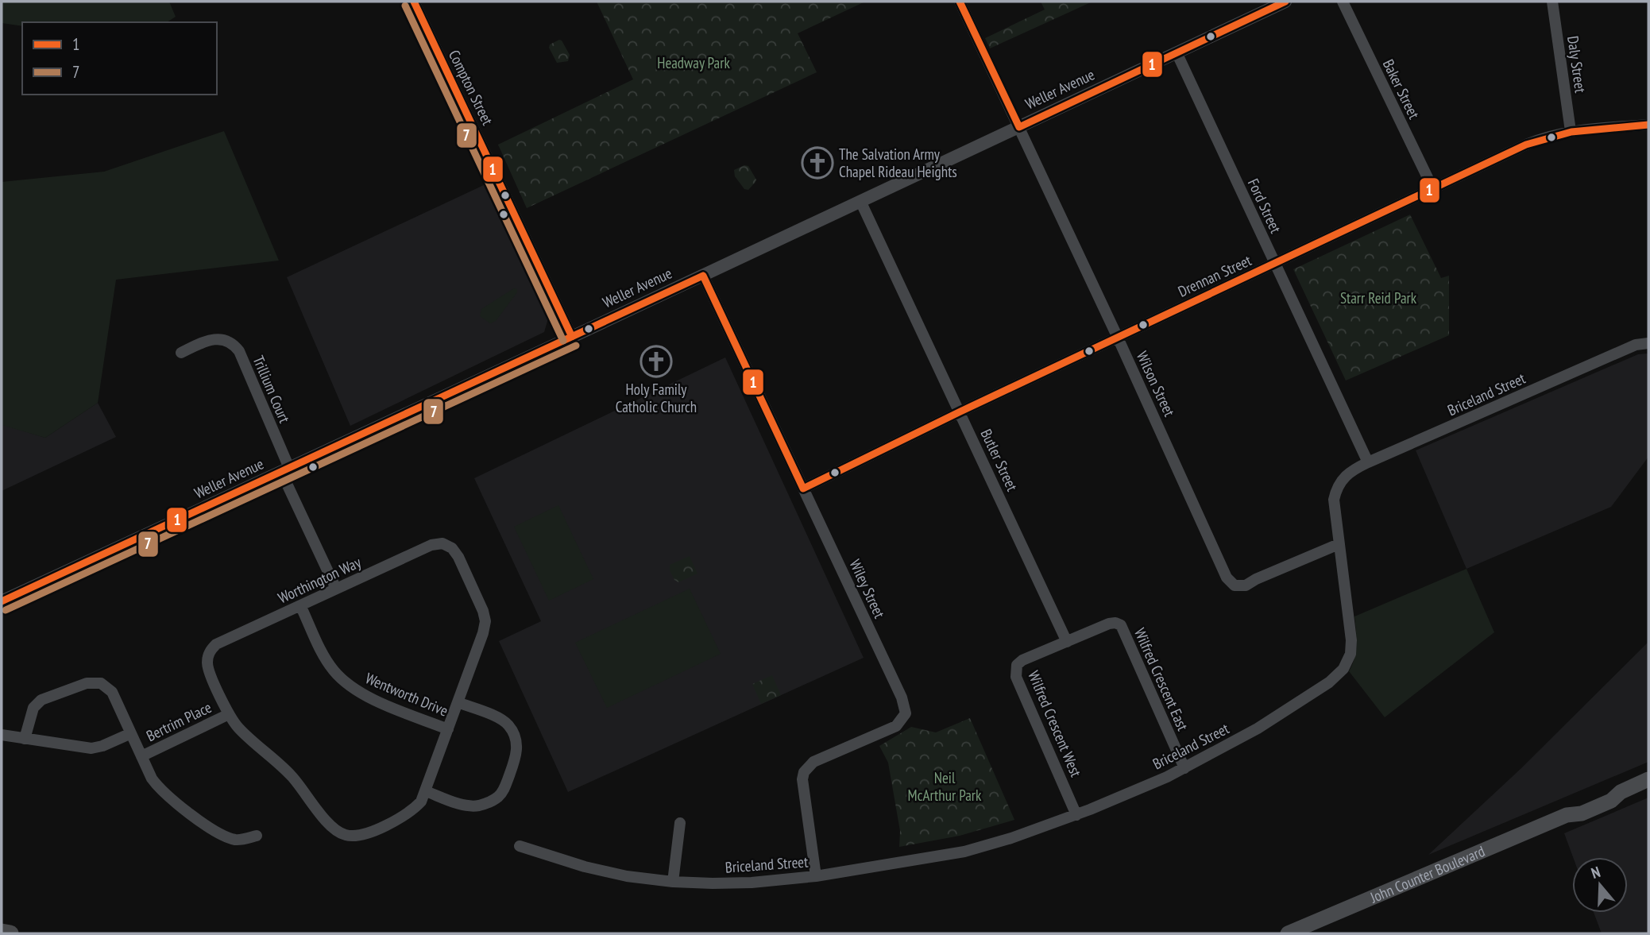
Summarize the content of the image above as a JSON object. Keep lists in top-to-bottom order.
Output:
{
  "streets": {
    "main road": ["John Counter Boulevard"],
    "street": [
      "Daly Street",
      "Compton Street",
      "Weller Avenue",
      "Baker Street",
      "Ford Street",
      "Drennan Street",
      "Wilson Street",
      "Trillium Court",
      "Briceland Street",
      "Butler Street",
      "Worthington Way",
      "Wiley Street",
      "Wilfred Crescent East",
      "Wentworth Drive",
      "Bertrim Place",
      "Wilfred Crescent West"
    ]
  },
  "crossings": [
    ["Daly Street", "Drennan Street"],
    ["Compton Street", "Weller Avenue"],
    ["Weller Avenue", "Ford Street"],
    ["Weller Avenue", "Wilson Street"],
    ["Weller Avenue", "Trillium Court"],
    ["Weller Avenue", "Butler Street"],
    ["Weller Avenue", "Wiley Street"],
    ["Baker Street", "Drennan Street"],
    ["Ford Street", "Drennan Street"],
    ["Ford Street", "Briceland Street"],
    ["Drennan Street", "Wilson Street"],
    ["Drennan Street", "Butler Street"],
    ["Drennan Street", "Wiley Street"],
    ["Wilson Street", "Briceland Street"],
    ["Trillium Court", "Worthington Way"],
    ["Briceland Street", "Wiley Street"],
    ["Briceland Street", "Wilfred Crescent East"],
    ["Briceland Street", "Wilfred Crescent West"],
    ["Butler Street", "Wilfred Crescent East"],
    ["Butler Street", "Wilfred Crescent West"],
    ["Worthington Way", "Wentworth Drive"],
    ["Worthington Way", "Bertrim Place"],
    ["Wilfred Crescent East", "Wilfred Crescent West"]
  ],
  "parks": ["Headway Park", "Starr Reid Park", "Neil McArthur Park"],
  "places": {
    "church": ["The Salvation Army Chapel Rideau Heights", "Holy Family Catholic Church"]
  },
  "lines": ["transit line 1", "transit line 7"],
  "legend": ["1", "7"],
  "north": "top"
}
